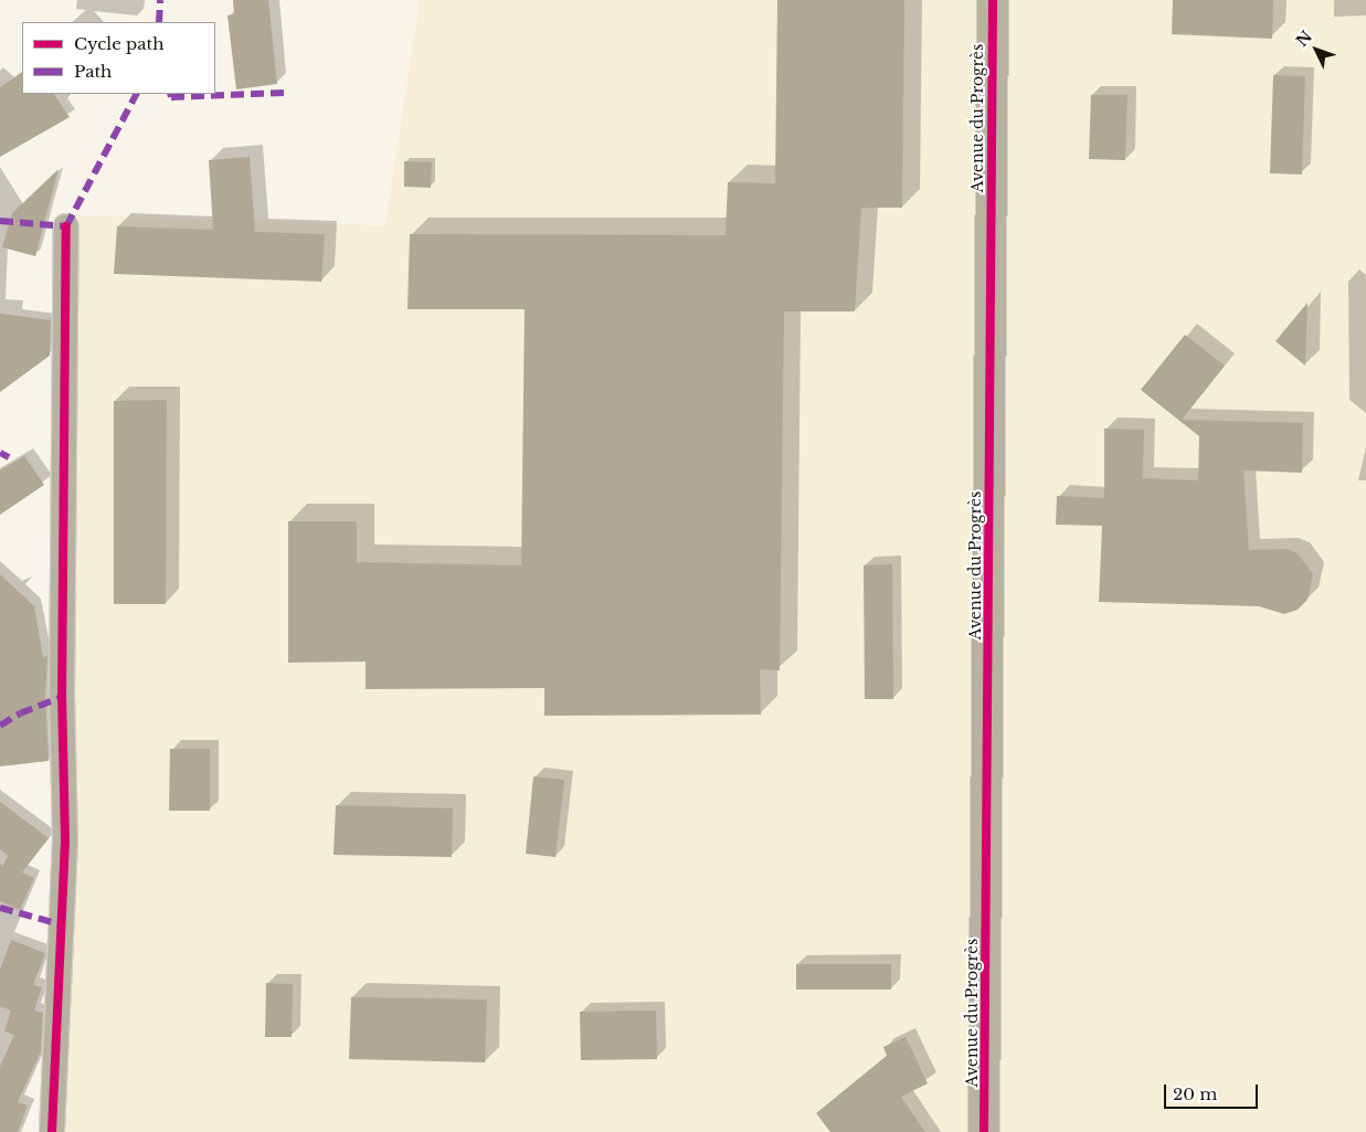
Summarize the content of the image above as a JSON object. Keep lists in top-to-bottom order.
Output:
{
  "streets": {
    "street": ["Avenue du Progrès"]
  },
  "legend": ["Cycle path", "Path"],
  "scale_bar": "20 m",
  "north": "top left"
}
